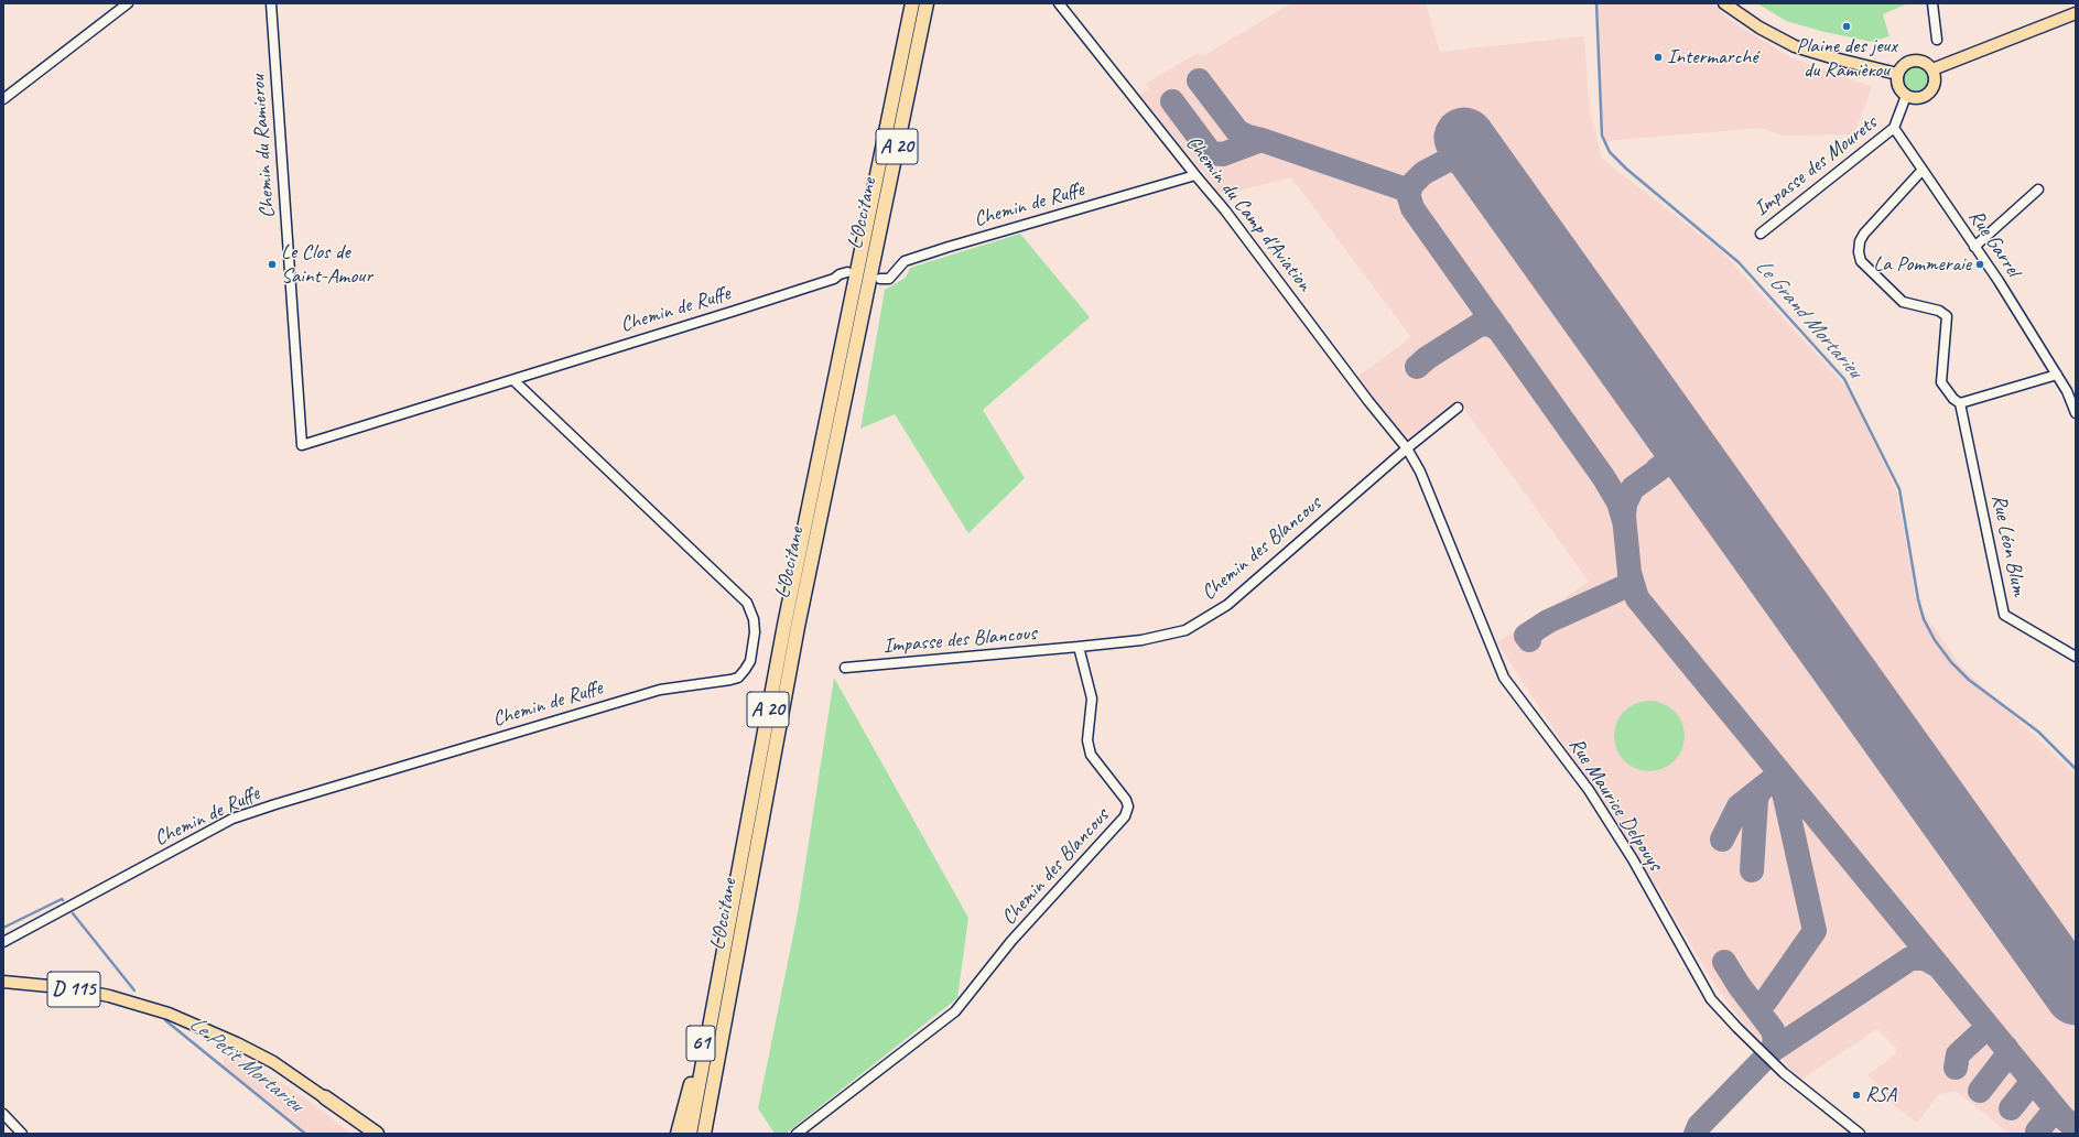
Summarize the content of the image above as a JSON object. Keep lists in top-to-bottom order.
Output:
{
  "streets": {
    "highway": ["A 20", "L'Occitane", "61"],
    "main road": ["D 115"],
    "street": [
      "Chemin du Ramierou",
      "Impasse des Mourets",
      "Chemin de Ruffe",
      "Chemin du Camp d'Aviation",
      "Rue Garrel",
      "Rue Léon Blum",
      "Chemin des Blancous",
      "Impasse des Blancous",
      "Rue Maurice Delpouys"
    ]
  },
  "crossings": [
    ["Chemin du Ramierou", "Chemin de Ruffe"],
    ["Impasse des Mourets", "Rue Garrel"],
    ["Chemin de Ruffe", "Chemin du Camp d'Aviation"],
    ["L'Occitane", "61"],
    ["Chemin du Camp d'Aviation", "Chemin des Blancous"],
    ["Chemin du Camp d'Aviation", "Rue Maurice Delpouys"],
    ["Chemin des Blancous", "Impasse des Blancous"],
    ["Chemin des Blancous", "Rue Maurice Delpouys"]
  ],
  "water": ["Le Grand Mortarieu", "Le Petit Mortarieu"],
  "places": [
    "Plaine des jeux du Ramièrou",
    "Intermarché",
    "Le Clos de Saint-Amour",
    "La Pommeraie",
    "RSA"
  ]
}
